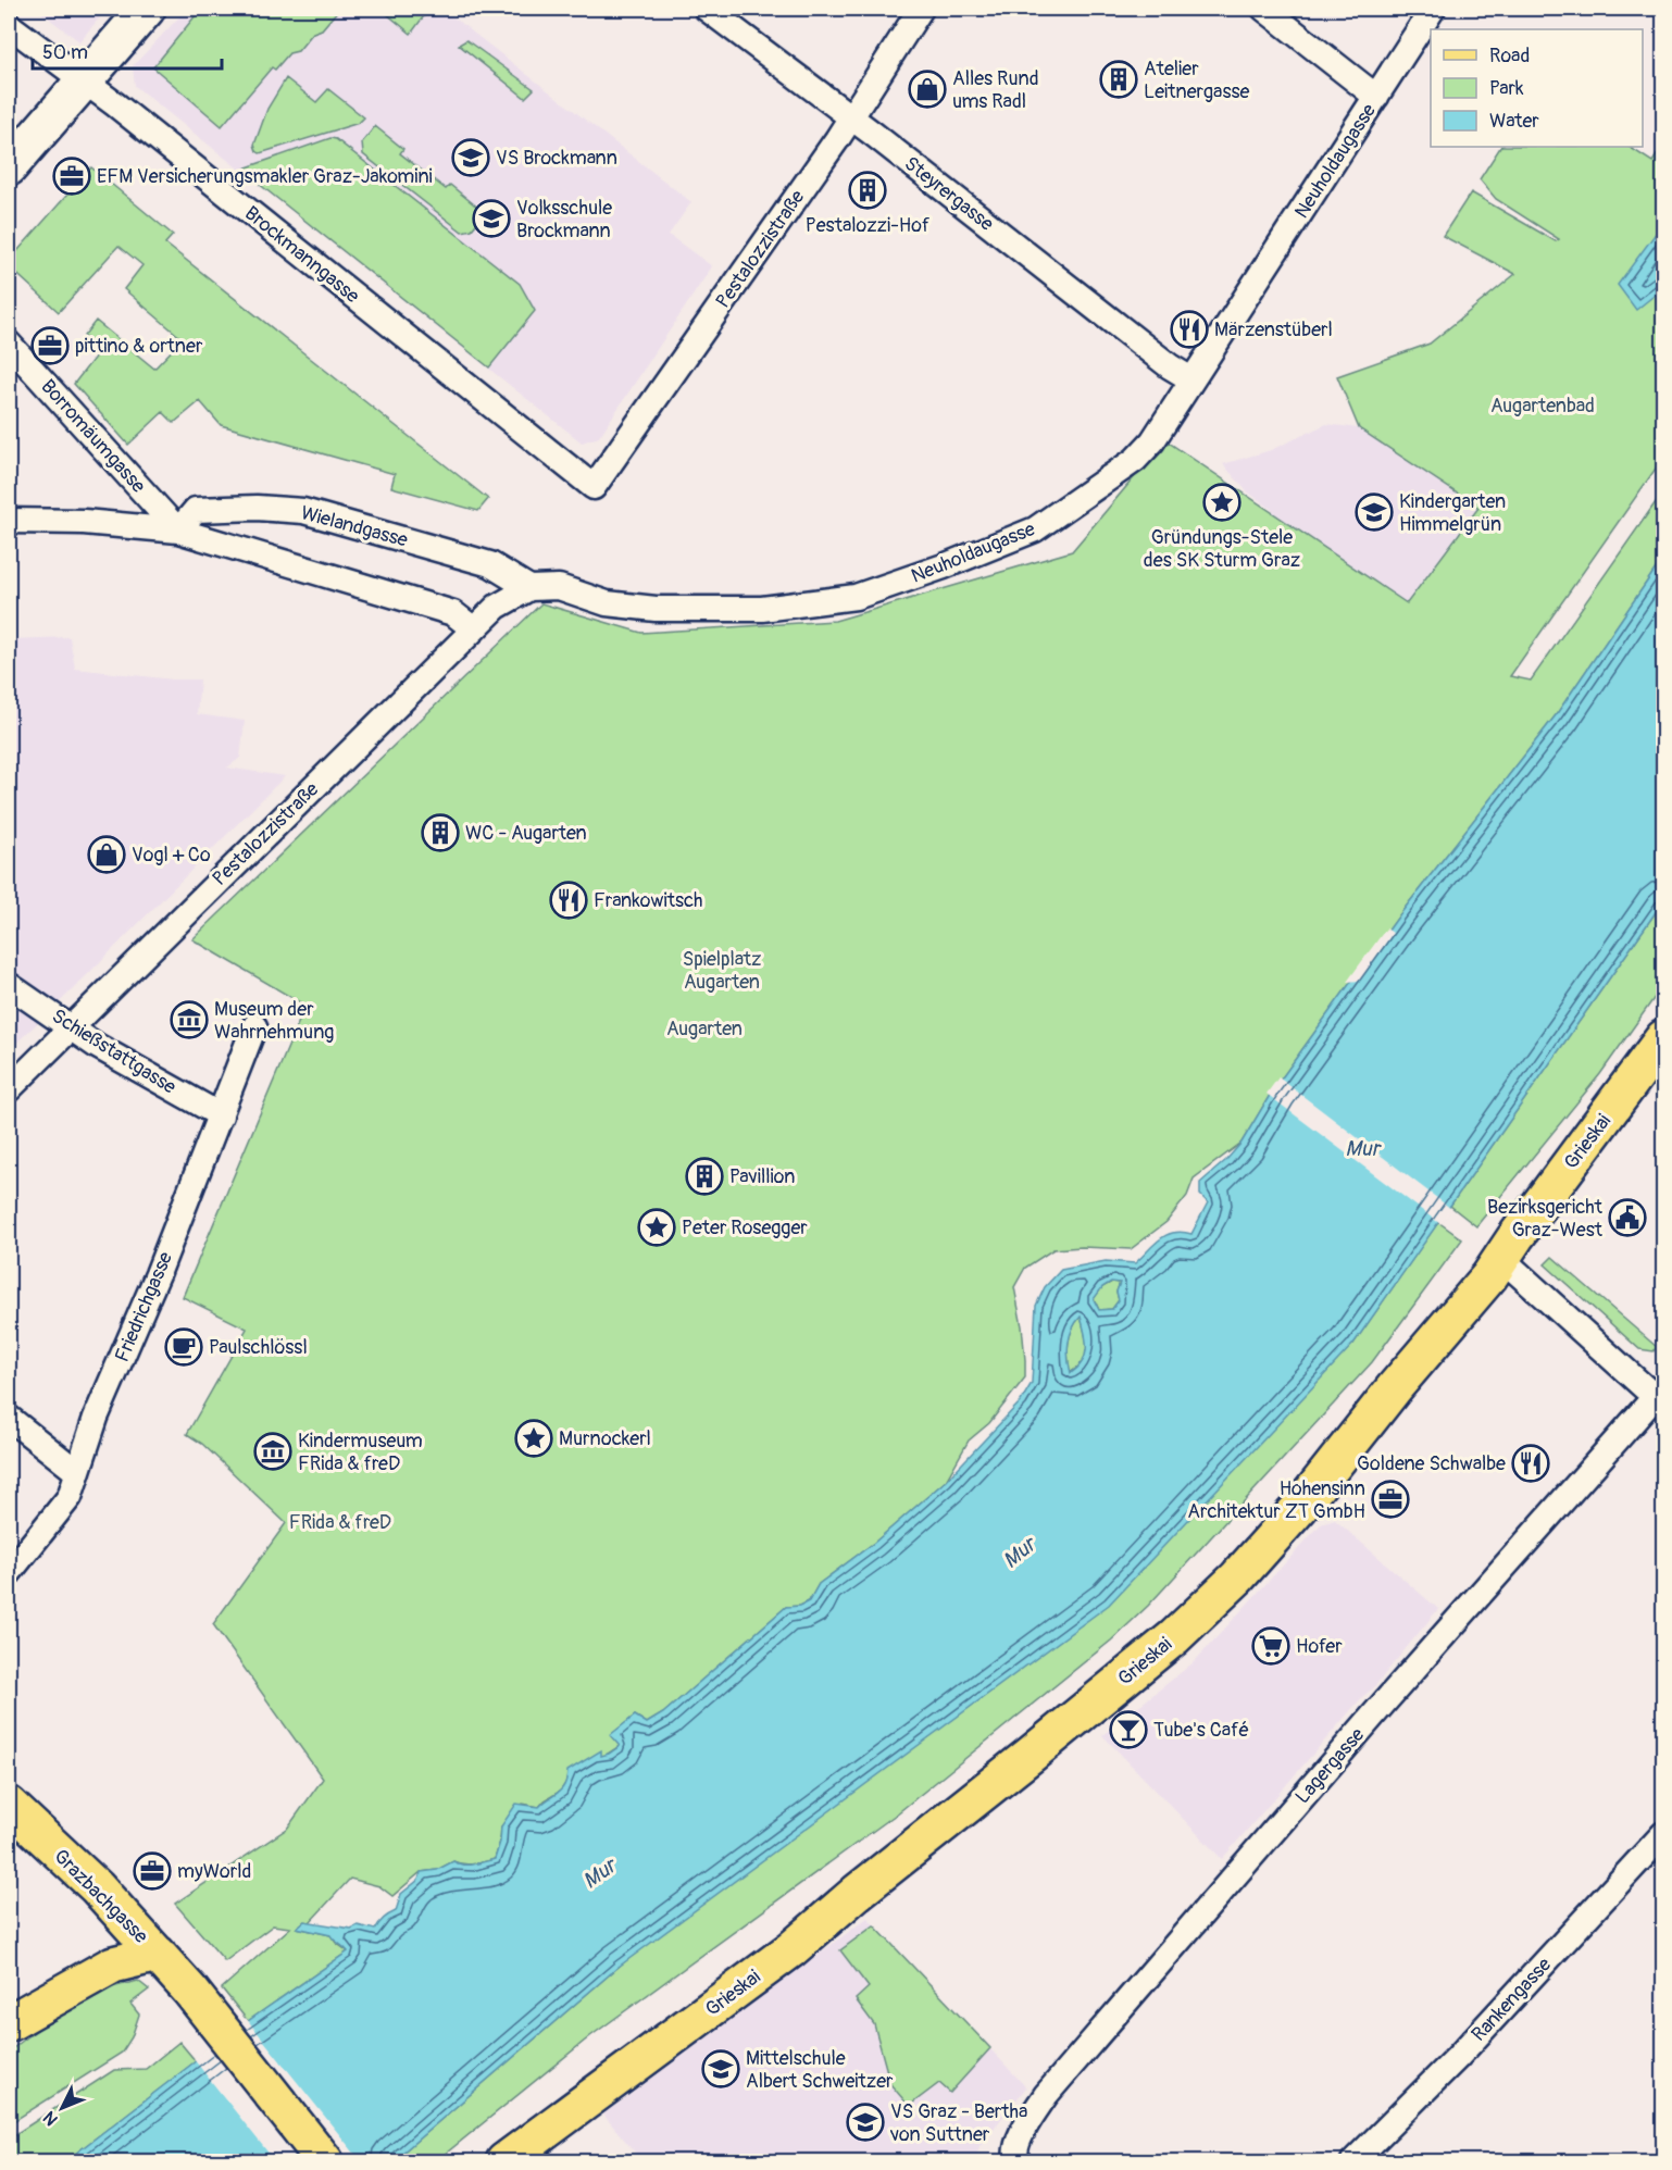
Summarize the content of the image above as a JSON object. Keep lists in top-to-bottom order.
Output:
{
  "streets": {
    "main road": ["Grieskai", "Grazbachgasse"],
    "street": [
      "Neuholdaugasse",
      "Steyrergasse",
      "Pestalozzistraße",
      "Brockmanngasse",
      "Borromäumgasse",
      "Wielandgasse",
      "Schießstattgasse",
      "Friedrichgasse",
      "Lagergasse",
      "Rankengasse"
    ]
  },
  "crossings": [
    ["Neuholdaugasse", "Steyrergasse"],
    ["Neuholdaugasse", "Pestalozzistraße"],
    ["Neuholdaugasse", "Wielandgasse"],
    ["Steyrergasse", "Pestalozzistraße"],
    ["Pestalozzistraße", "Brockmanngasse"],
    ["Pestalozzistraße", "Wielandgasse"],
    ["Pestalozzistraße", "Schießstattgasse"],
    ["Borromäumgasse", "Wielandgasse"],
    ["Schießstattgasse", "Friedrichgasse"]
  ],
  "water": ["Mur"],
  "parks": [
    "Augartenbad",
    "Spielplatz Augarten",
    "Augarten",
    "FRida & freD"
  ],
  "places": {
    "building": [
      "Atelier Leitnergasse",
      "Pestalozzi-Hof",
      "WC - Augarten",
      "Pavillion"
    ],
    "shop": ["Alles Rund ums Radl", "Vogl + Co"],
    "school or university": [
      "VS Brockmann",
      "Volksschule Brockmann",
      "Kindergarten Himmelgrün",
      "Mittelschule Albert Schweitzer",
      "VS Graz - Bertha von Suttner"
    ],
    "office": [
      "EFM Versicherungsmakler Graz-Jakomini",
      "pittino & ortner",
      "Hohensinn Architektur ZT GmbH",
      "myWorld"
    ],
    "restaurant": ["Märzenstüberl", "Frankowitsch", "Goldene Schwalbe"],
    "place": ["Gründungs-Stele des SK Sturm Graz", "Peter Rosegger", "Murnockerl"],
    "museum": ["Museum der Wahrnehmung", "Kindermuseum FRida & freD"],
    "public building": ["Bezirksgericht Graz-West"],
    "cafe": ["Paulschlössl"],
    "supermarket": ["Hofer"],
    "bar": ["Tube's Café"]
  },
  "legend": ["Road", "Park", "Water"],
  "scale_bar": "50 m",
  "north": "bottom left"
}
